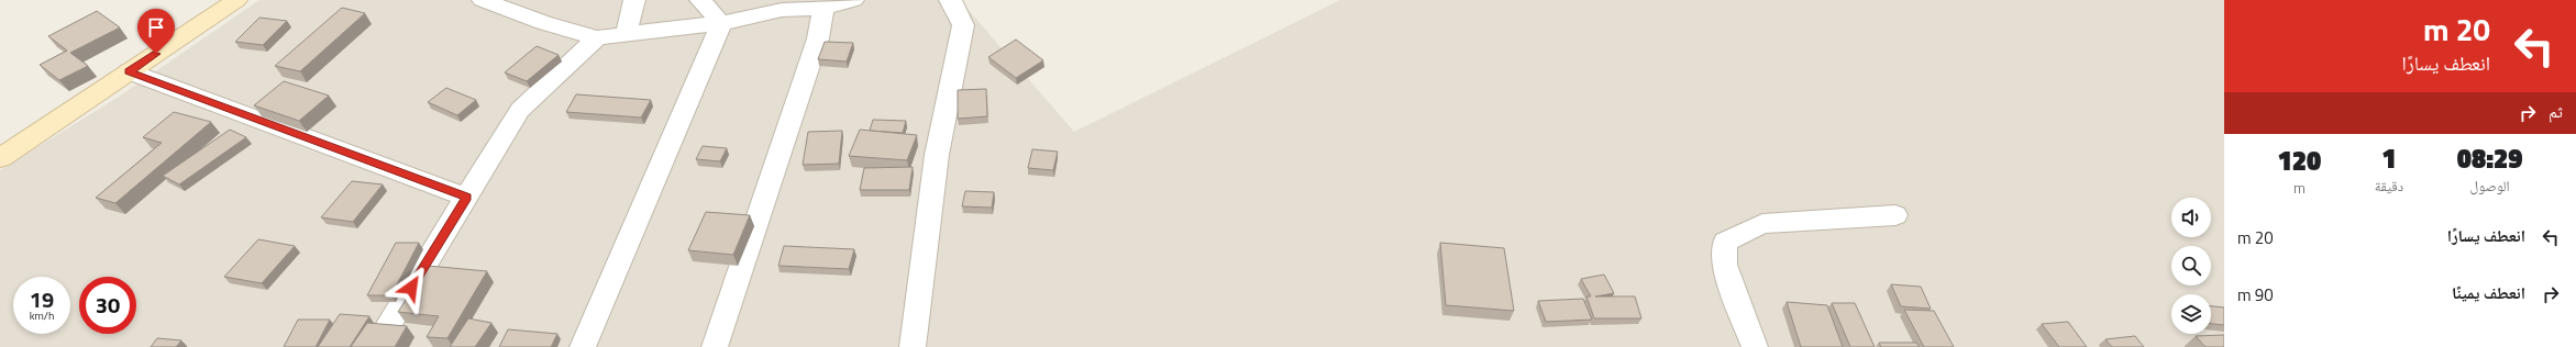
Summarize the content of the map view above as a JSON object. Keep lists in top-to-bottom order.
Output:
{
  "page": {
    "turn": ["20 m", "انعطف يسارًا"],
    "then": "ثم",
    "eta": [
      "08:29",
      "الوصول",
      "1",
      "دقيقة",
      "120",
      "m"
    ],
    "list": [
      {
        "name": "انعطف يسارًا",
        "value": "20 m"
      },
      {
        "name": "انعطف يمينًا",
        "value": "90 m"
      }
    ],
    "speed": "19 km/h",
    "limit": "30"
  }
}
